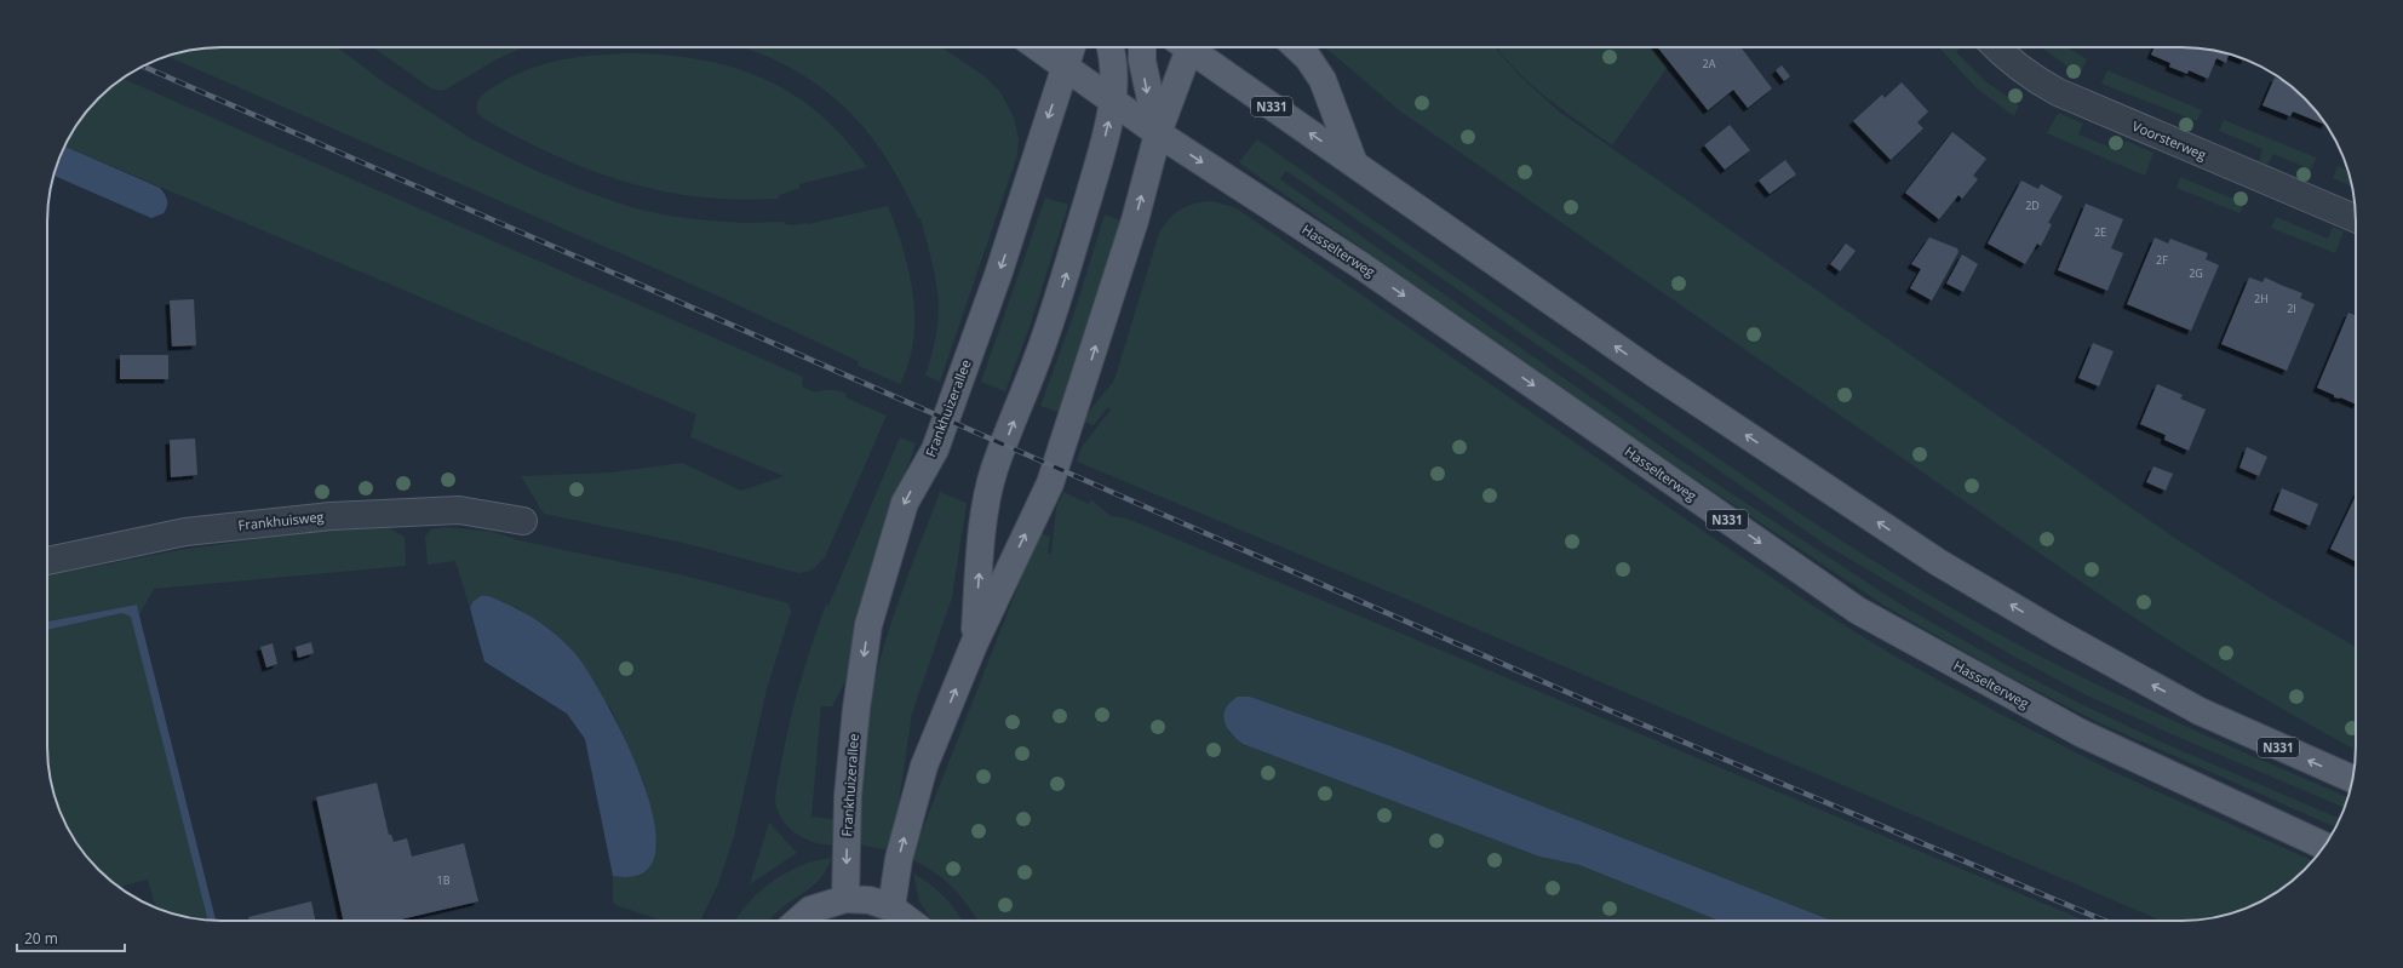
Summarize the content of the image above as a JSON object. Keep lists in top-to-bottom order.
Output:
{
  "streets": {
    "main road": ["N331", "Hasselterweg", "Frankhuizerallee"],
    "street": ["Voorsterweg", "Frankhuisweg"]
  },
  "crossings": [
    ["N331", "Hasselterweg"],
    ["Hasselterweg", "Frankhuizerallee"]
  ],
  "house_numbers": [
    "2A",
    "2D",
    "2E",
    "2F",
    "2G",
    "2H",
    "2I",
    "1B"
  ],
  "scale_bar": "20 m"
}
